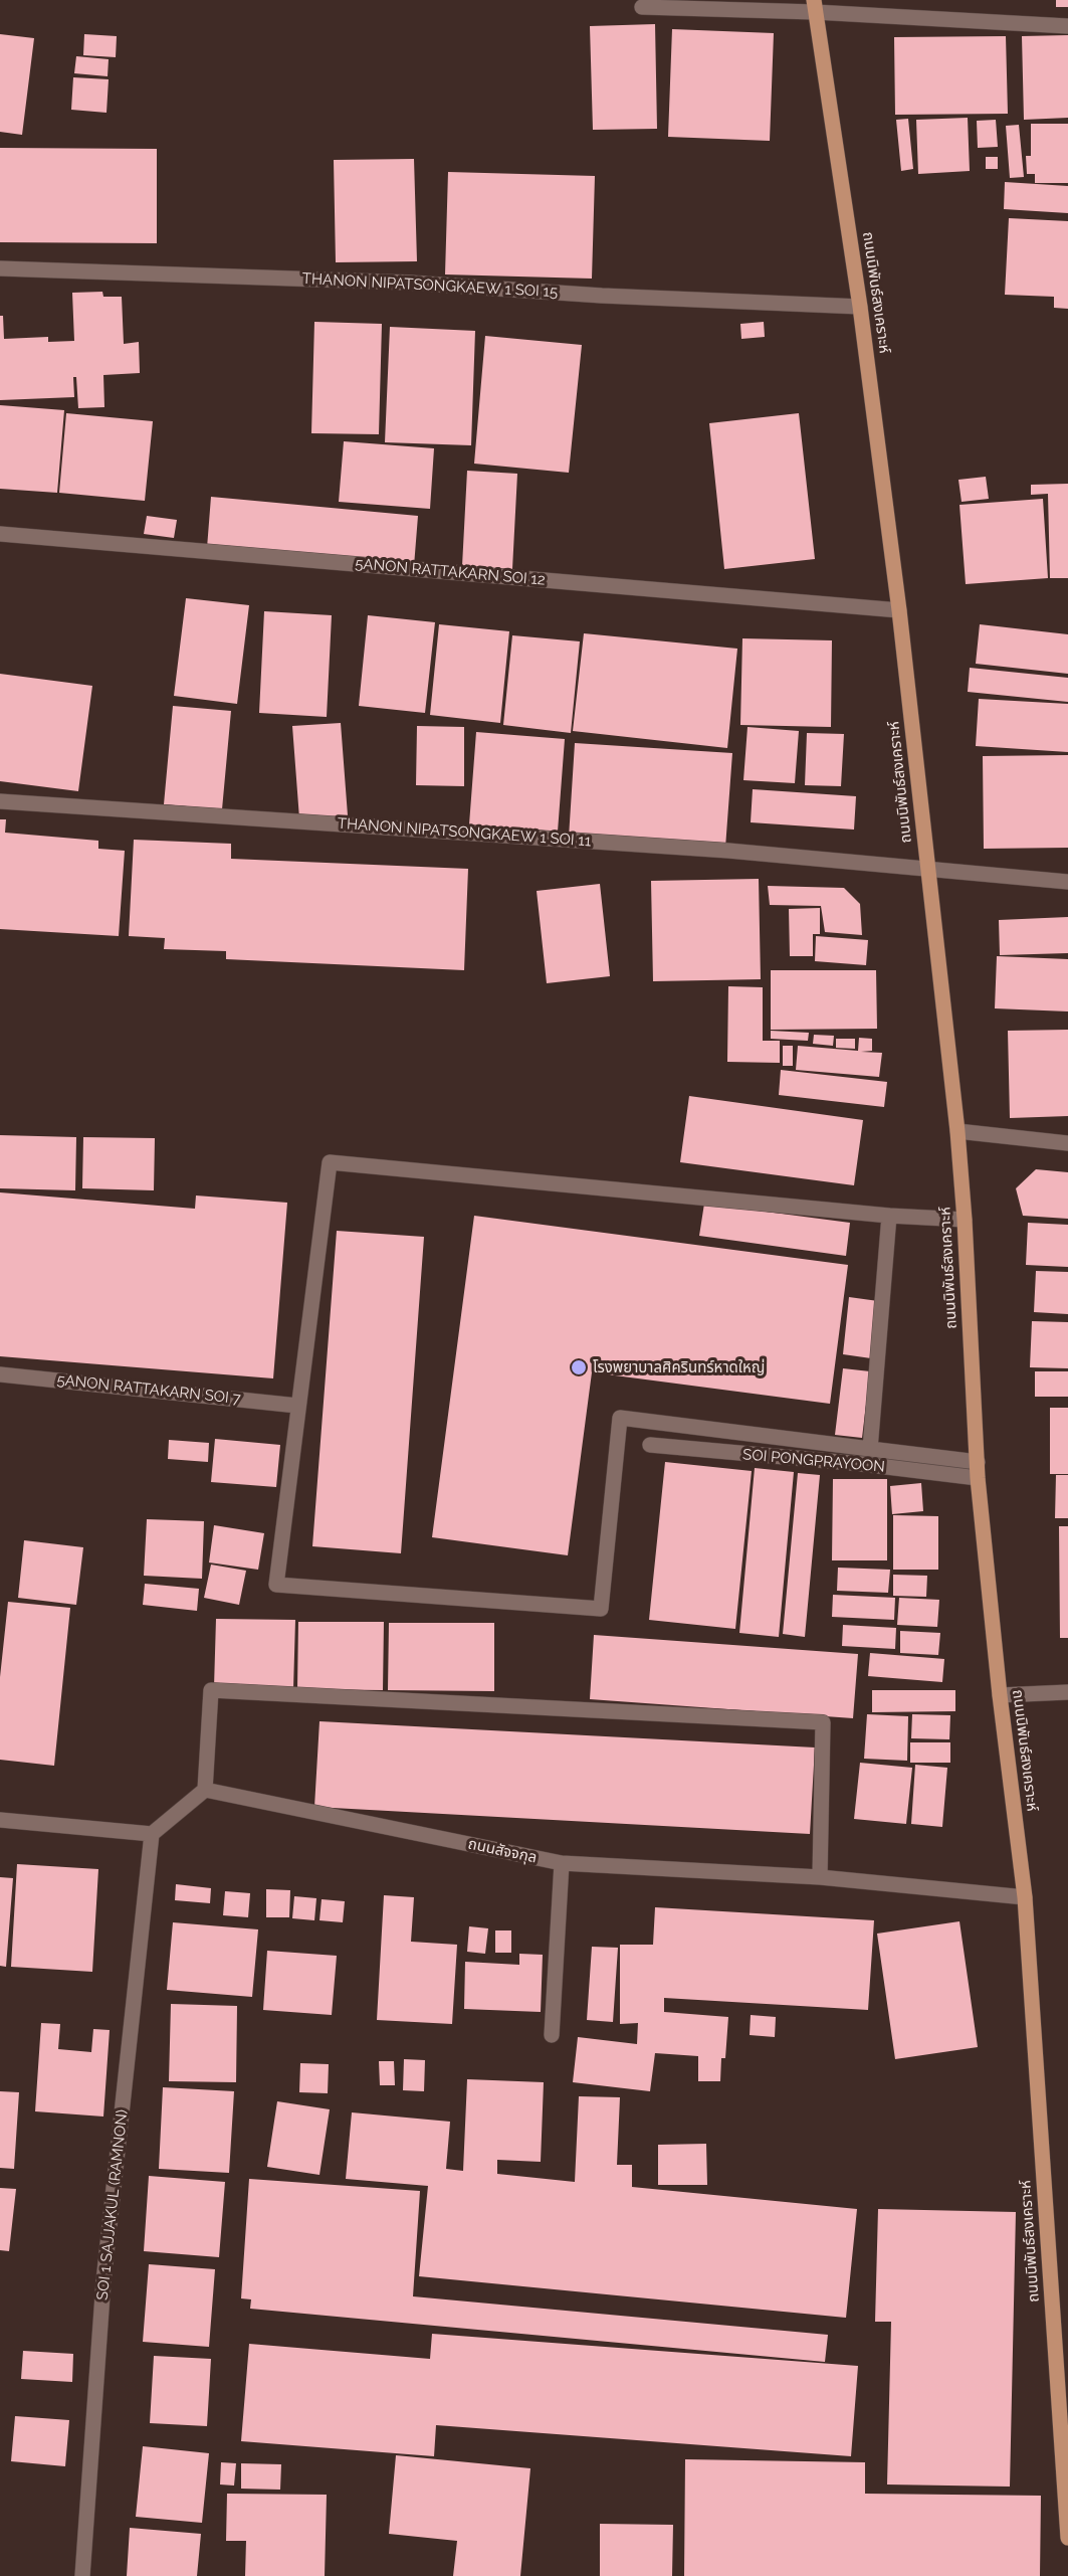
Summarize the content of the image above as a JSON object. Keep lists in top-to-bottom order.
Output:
{
  "streets": {
    "main road": ["ถนนนิพันธ์สงเคราะห์"],
    "street": [
      "THANON NIPATSONGKAEW 1 SOI 15",
      "5ANON RATTAKARN SOI 12",
      "THANON NIPATSONGKAEW 1 SOI 11",
      "5ANON RATTAKARN SOI 7",
      "SOI PONGPRAYOON",
      "ถนนสัจจกุล",
      "SOI 1 SAJJAKUL (RAMNON)"
    ]
  },
  "crossings": [
    ["THANON NIPATSONGKAEW 1 SOI 15", "ถนนนิพันธ์สงเคราะห์"],
    ["ถนนนิพันธ์สงเคราะห์", "5ANON RATTAKARN SOI 12"],
    ["ถนนนิพันธ์สงเคราะห์", "THANON NIPATSONGKAEW 1 SOI 11"],
    ["ถนนนิพันธ์สงเคราะห์", "SOI PONGPRAYOON"],
    ["ถนนนิพันธ์สงเคราะห์", "ถนนสัจจกุล"]
  ],
  "places": ["โรงพยาบาลศิครินทร์หาดใหญ่"]
}
